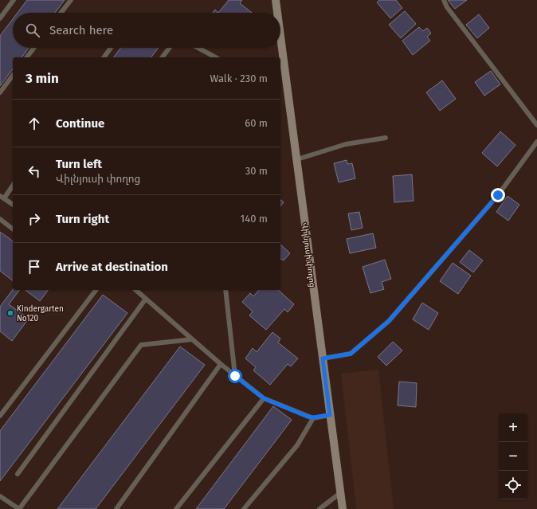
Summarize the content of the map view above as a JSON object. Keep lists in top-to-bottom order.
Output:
{
  "streets": {
    "street": ["Վիլնյուսի փողոց"]
  },
  "places": ["Kindergarten No120"],
  "page": {
    "search": "Search here",
    "heading": ["3 min", "Walk · 230 m"],
    "list": [
      ["Continue", "60 m"],
      ["Turn left", "Վիլնյուսի փողոց", "30 m"],
      ["Turn right", "140 m"],
      "Arrive at destination"
    ],
    "map_buttons": ["+", "−"]
  }
}
